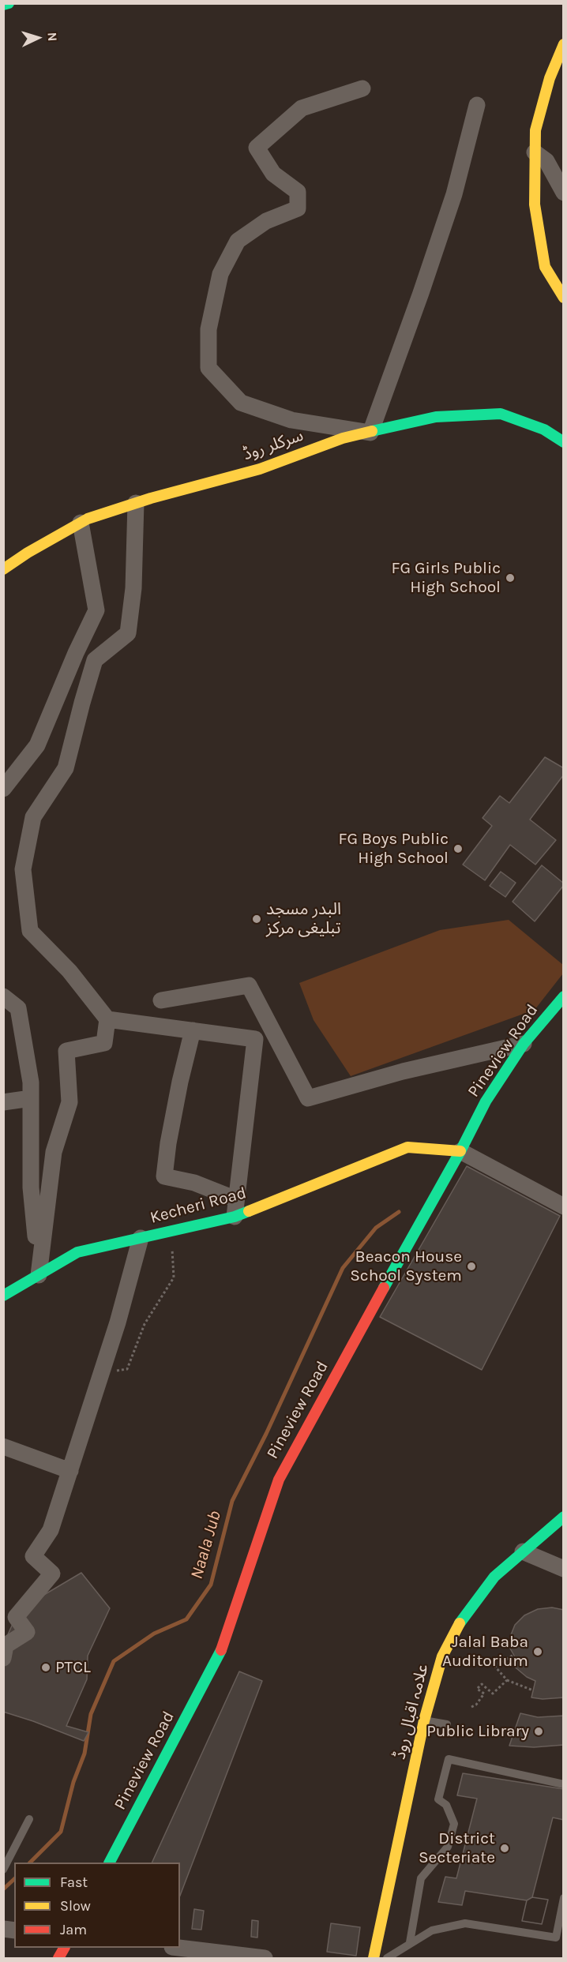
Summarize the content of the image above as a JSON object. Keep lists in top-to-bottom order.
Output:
{
  "streets": {
    "street": [
      "سرکلر روڈ",
      "Pineview Road",
      "Kecheri Road",
      "علامہ اقبال روڈ"
    ]
  },
  "crossings": [
    ["Pineview Road", "Kecheri Road"]
  ],
  "water": ["Naala Jub"],
  "places": [
    "FG Girls Public High School",
    "FG Boys Public High School",
    "البدر مسجد تبلیغی مرکز",
    "Beacon House School System",
    "Jalal Baba Auditorium",
    "PTCL",
    "Public Library",
    "District Secteriate"
  ],
  "legend": ["Fast", "Slow", "Jam"],
  "north": "right"
}
